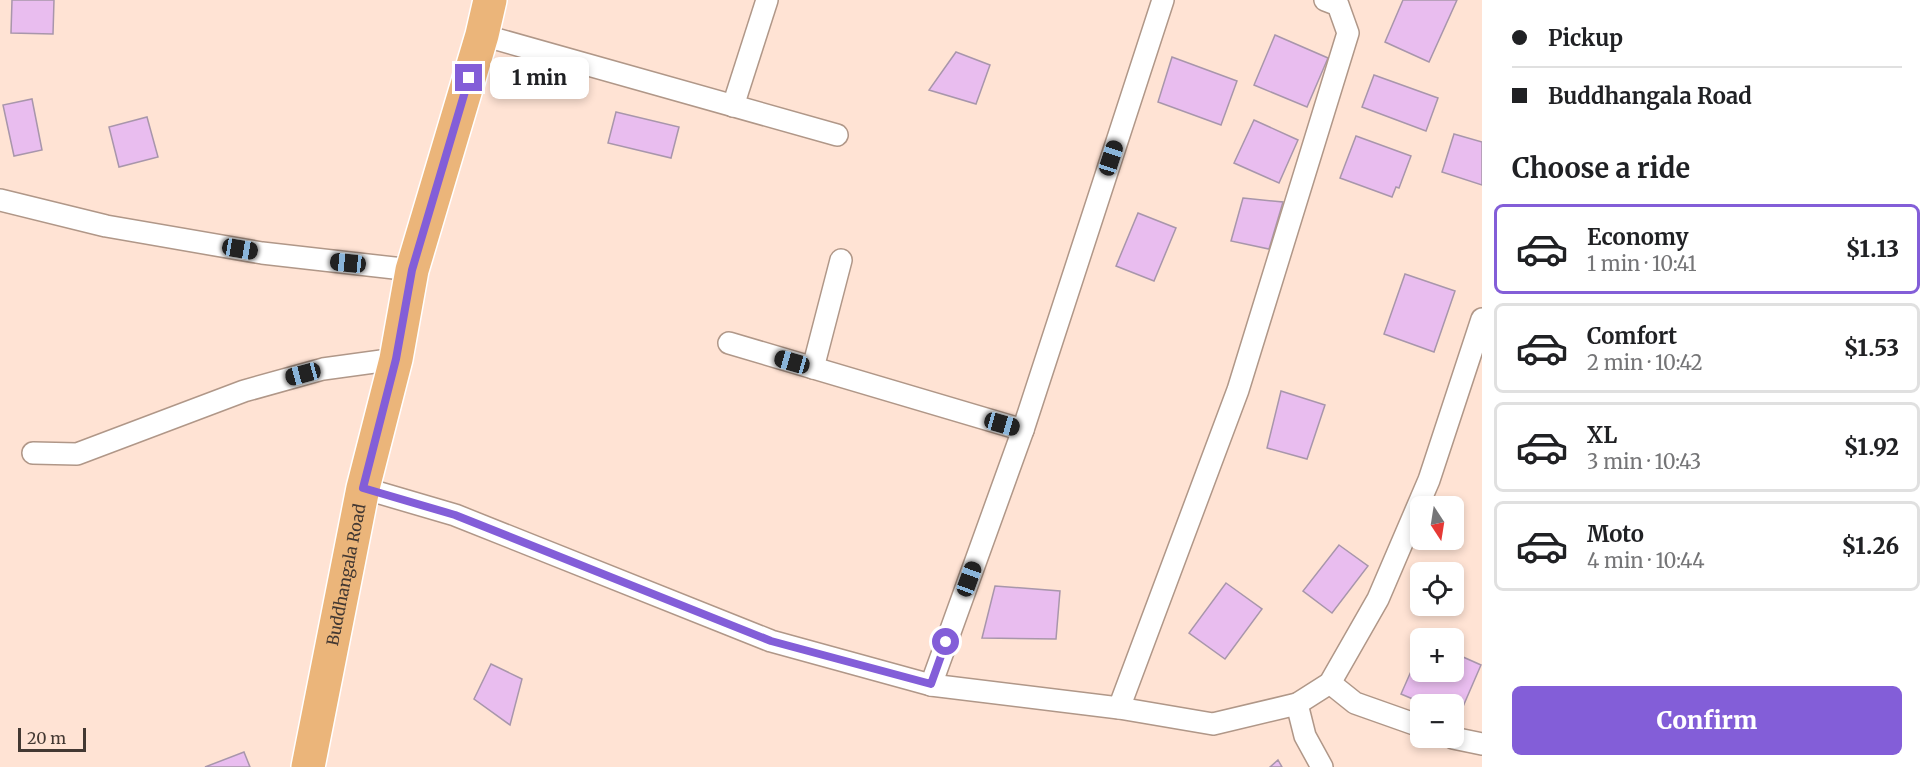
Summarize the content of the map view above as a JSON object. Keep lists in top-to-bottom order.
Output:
{
  "streets": {
    "main road": ["Buddhangala Road"]
  },
  "scale_bar": "20 m",
  "north": "bottom",
  "page": {
    "banner": ["Pickup", "Buddhangala Road"],
    "bubble": "1 min",
    "heading": "Choose a ride",
    "list": [
      {
        "name": "Economy",
        "note": "1 min · 10:41",
        "value": "$1.13"
      },
      {
        "name": "Comfort",
        "note": "2 min · 10:42",
        "value": "$1.53"
      },
      {
        "name": "XL",
        "note": "3 min · 10:43",
        "value": "$1.92"
      },
      {
        "name": "Moto",
        "note": "4 min · 10:44",
        "value": "$1.26"
      }
    ],
    "map_buttons": ["+", "−"],
    "buttons": "Confirm",
    "scale": "20 m"
  }
}
